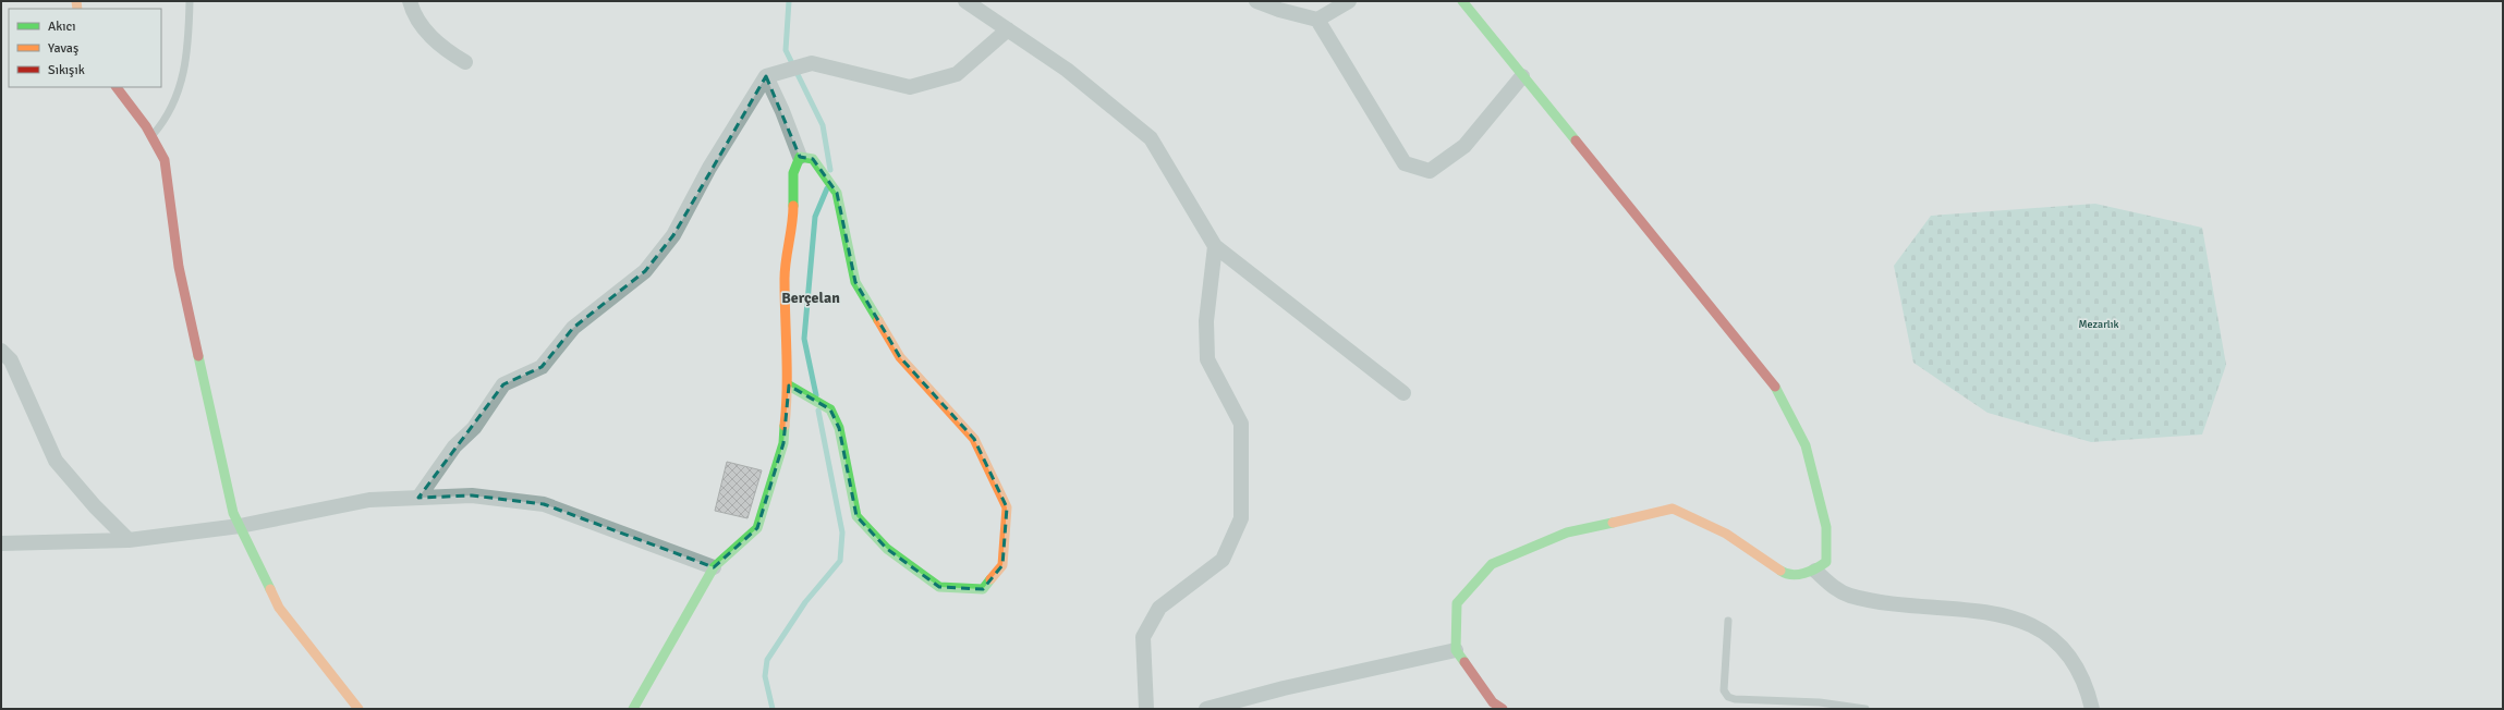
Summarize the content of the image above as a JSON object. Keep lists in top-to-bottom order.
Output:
{
  "districts": ["Berçelan"],
  "parks": ["Mezarlık"],
  "legend": ["Akıcı", "Yavaş", "Sıkışık"]
}
